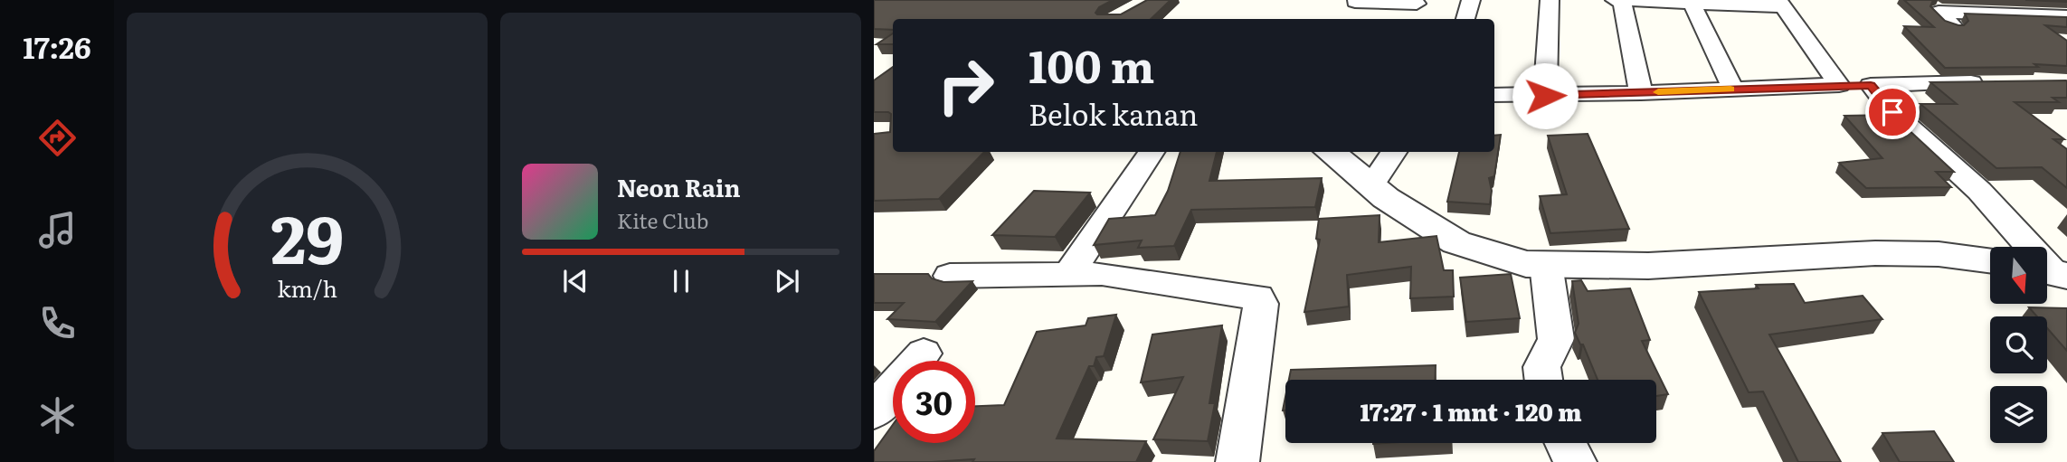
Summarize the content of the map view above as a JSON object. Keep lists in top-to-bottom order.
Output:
{
  "north": "bottom",
  "page": {
    "tabs": "17:26",
    "turn": ["100 m", "Belok kanan"],
    "song": ["Neon Rain", "Kite Club"],
    "limit": "30",
    "trip": "17:27 · 1 mnt · 120 m",
    "gauge": ["29", "km/h"]
  }
}
